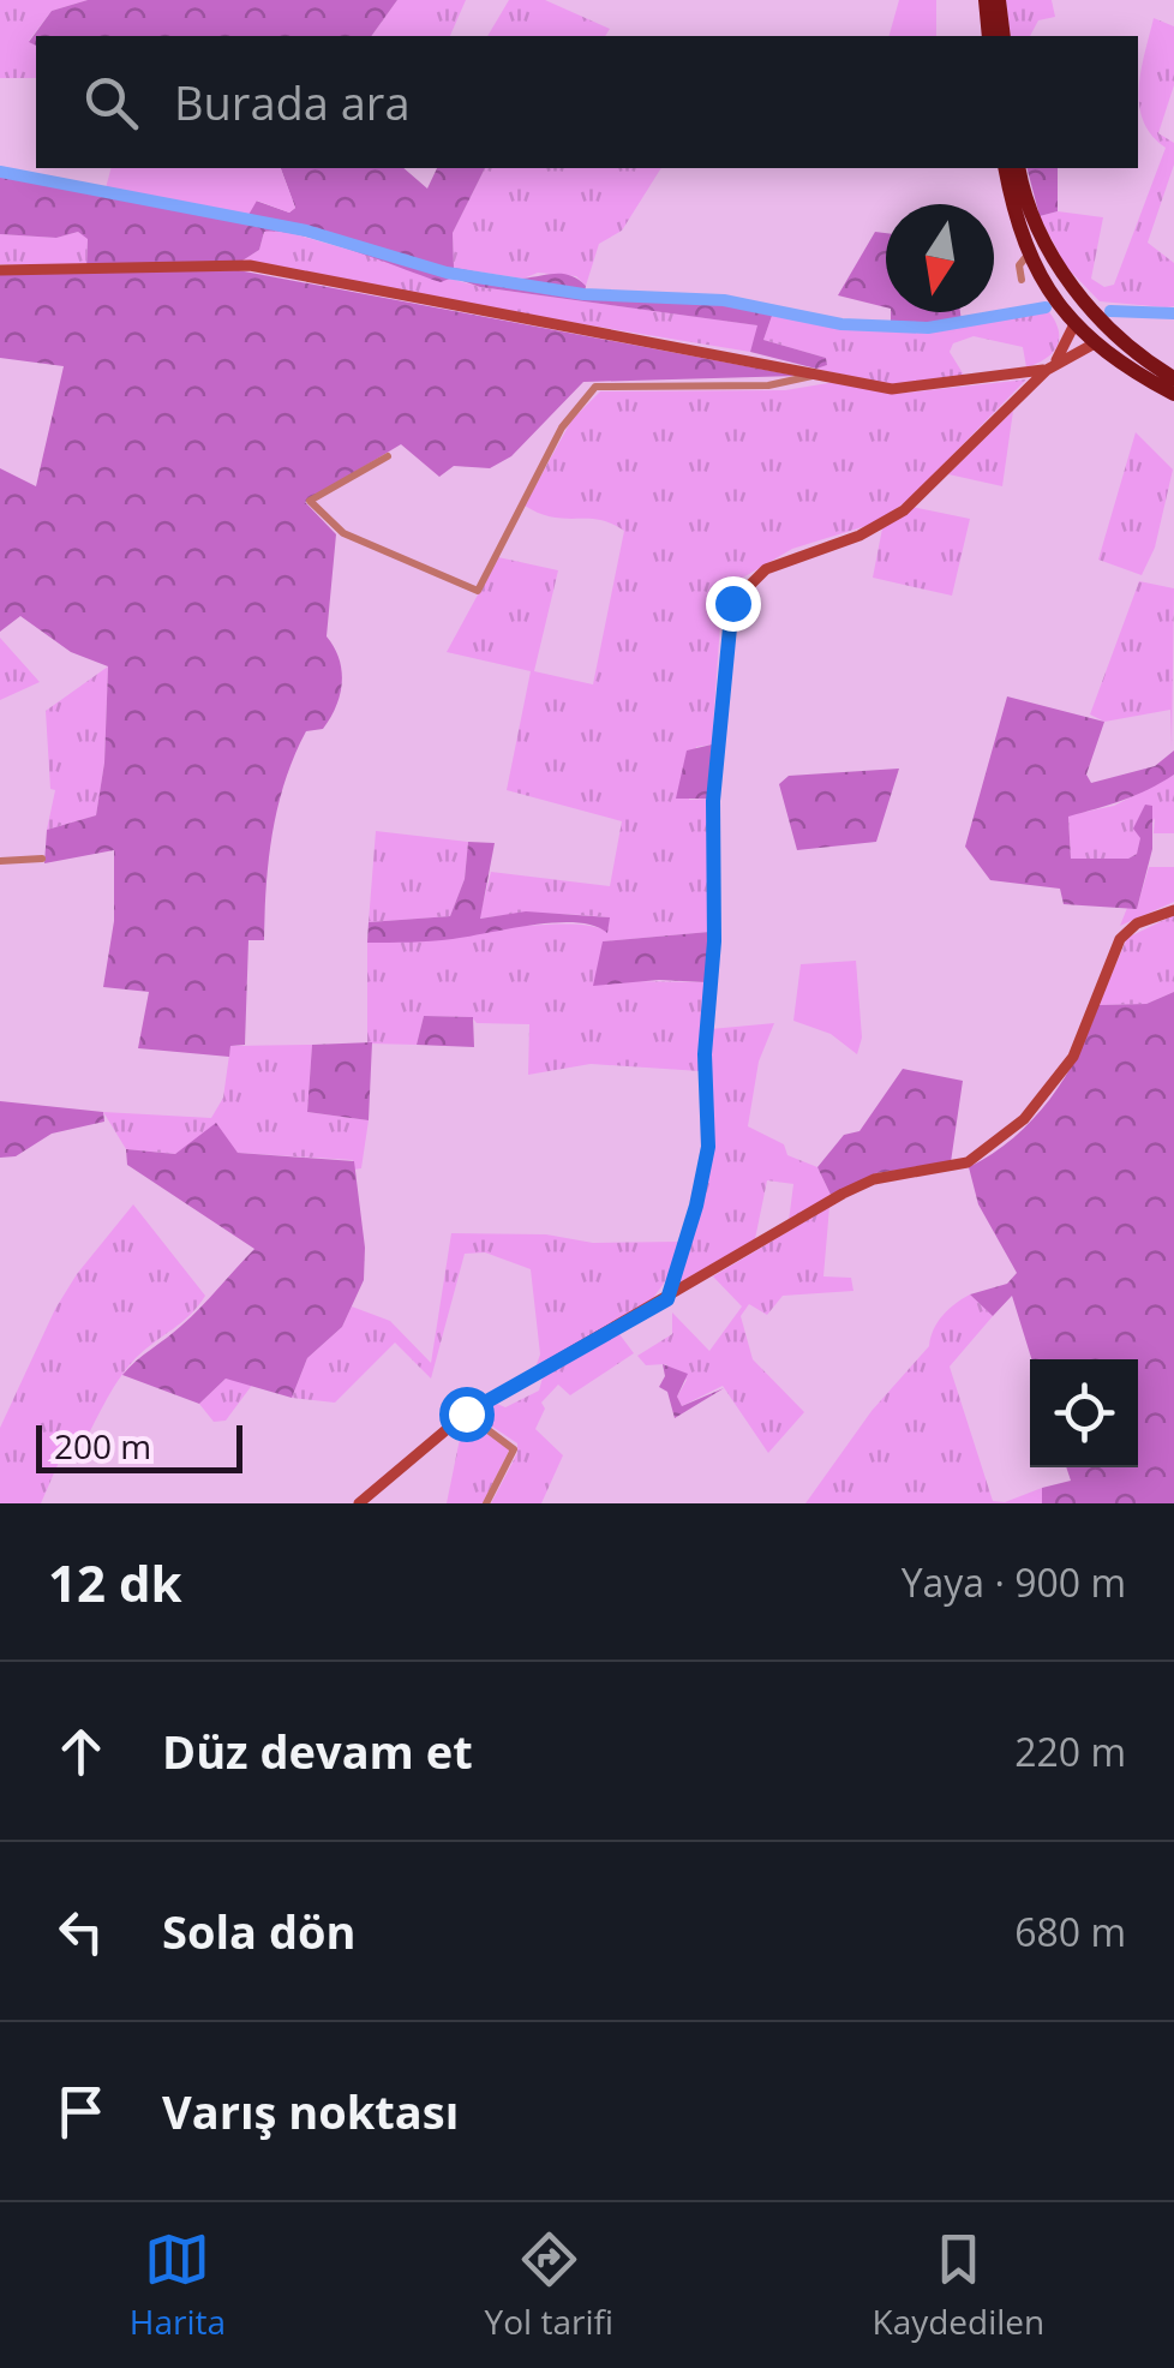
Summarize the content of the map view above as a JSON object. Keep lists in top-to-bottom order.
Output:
{
  "scale_bar": "200 m",
  "north": "bottom",
  "page": {
    "search": "Burada ara",
    "scale": "200 m",
    "heading": ["12 dk", "Yaya · 900 m"],
    "list": [
      ["Düz devam et", "220 m"],
      ["Sola dön", "680 m"],
      "Varış noktası"
    ],
    "nav": ["Harita", "Yol tarifi", "Kaydedilen"]
  }
}
